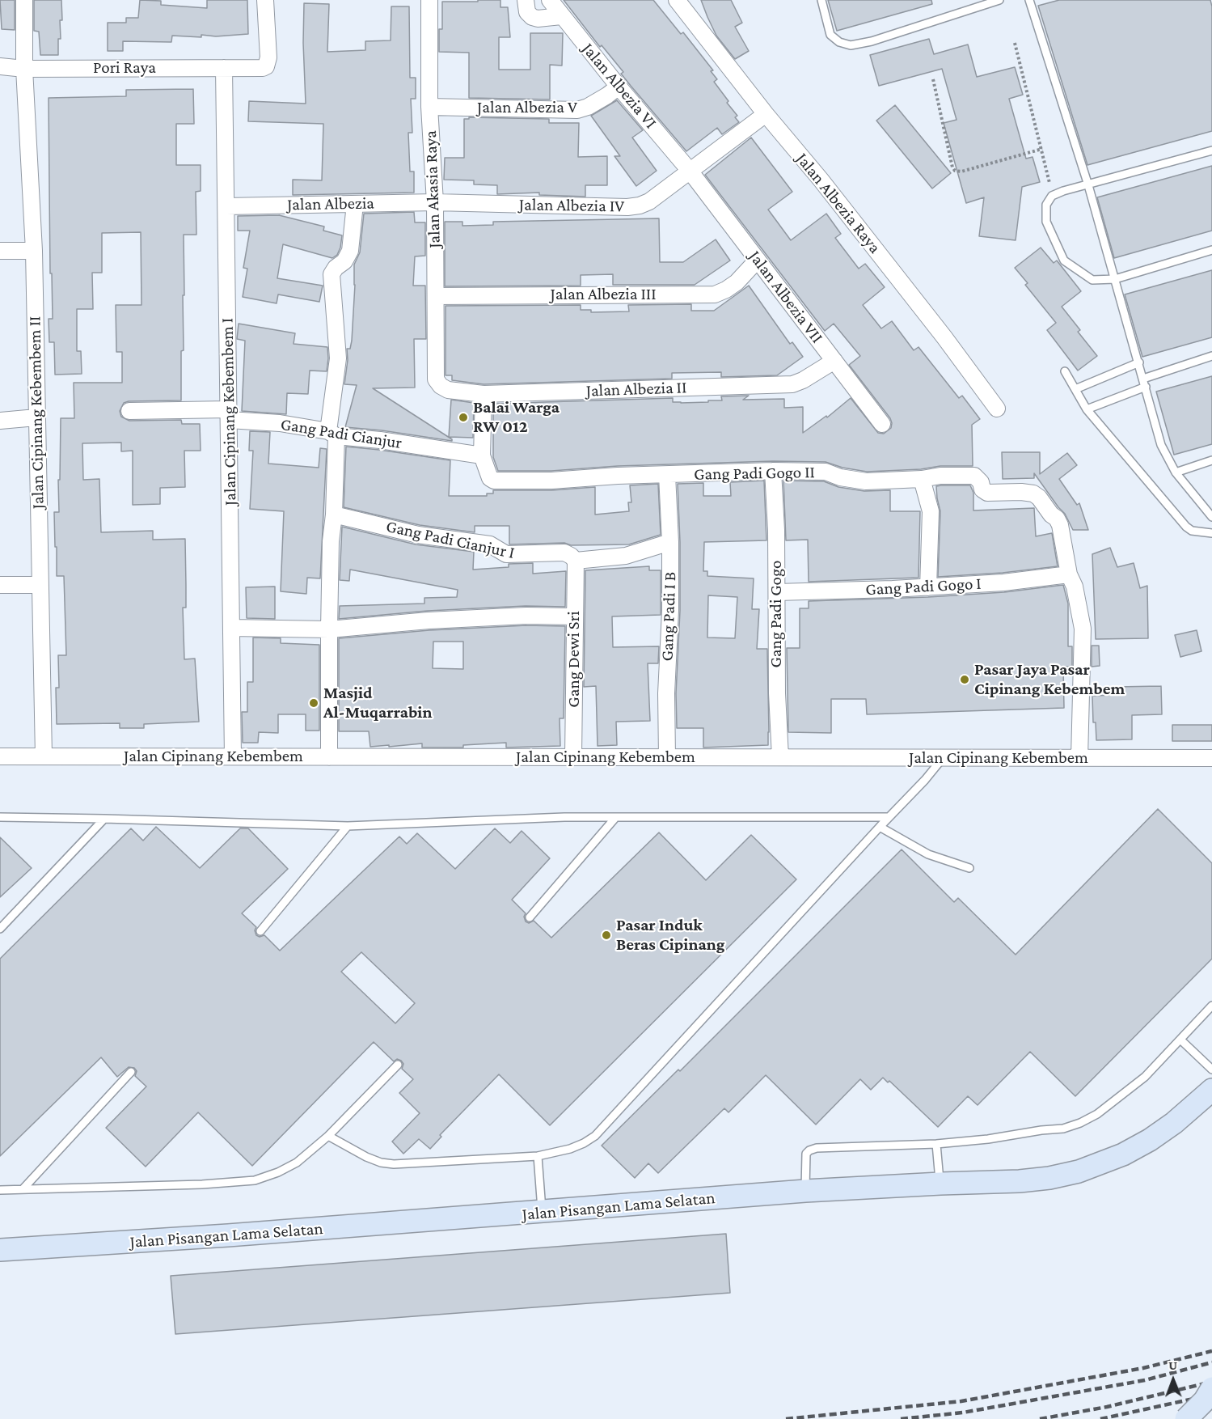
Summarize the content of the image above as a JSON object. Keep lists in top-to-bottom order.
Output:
{
  "streets": {
    "street": [
      "Pori Raya",
      "Jalan Albezia VI",
      "Jalan Albezia V",
      "Jalan Akasia Raya",
      "Jalan Albezia Raya",
      "Jalan Albezia",
      "Jalan Albezia IV",
      "Jalan Albezia III",
      "Jalan Albezia VII",
      "Jalan Albezia II",
      "Jalan Cipinang Kebembem I",
      "Jalan Cipinang Kebembem II",
      "Gang Padi Cianjur",
      "Gang Padi Gogo II",
      "Gang Padi Cianjur I",
      "Gang Padi Gogo I",
      "Gang Padi Gogo",
      "Gang Padi I B",
      "Gang Dewi Sri",
      "Jalan Cipinang Kebembem",
      "Jalan Pisangan Lama Selatan"
    ]
  },
  "crossings": [
    ["Pori Raya", "Jalan Cipinang Kebembem I"],
    ["Pori Raya", "Jalan Cipinang Kebembem II"],
    ["Jalan Albezia VI", "Jalan Albezia V"],
    ["Jalan Albezia VI", "Jalan Albezia IV"],
    ["Jalan Albezia VI", "Jalan Albezia VII"],
    ["Jalan Albezia V", "Jalan Akasia Raya"],
    ["Jalan Akasia Raya", "Jalan Albezia"],
    ["Jalan Akasia Raya", "Jalan Albezia IV"],
    ["Jalan Akasia Raya", "Jalan Albezia III"],
    ["Jalan Akasia Raya", "Jalan Albezia II"],
    ["Jalan Albezia Raya", "Jalan Albezia IV"],
    ["Jalan Albezia", "Jalan Albezia IV"],
    ["Jalan Albezia", "Jalan Cipinang Kebembem I"],
    ["Jalan Albezia IV", "Jalan Albezia VII"],
    ["Jalan Albezia III", "Jalan Albezia VII"],
    ["Jalan Albezia VII", "Jalan Albezia II"],
    ["Jalan Cipinang Kebembem I", "Gang Padi Cianjur"],
    ["Jalan Cipinang Kebembem I", "Jalan Cipinang Kebembem"],
    ["Jalan Cipinang Kebembem II", "Jalan Cipinang Kebembem"],
    ["Gang Padi Cianjur", "Gang Padi Gogo II"],
    ["Gang Padi Gogo II", "Gang Padi Gogo I"],
    ["Gang Padi Gogo II", "Gang Padi Gogo"],
    ["Gang Padi Gogo II", "Gang Padi I B"],
    ["Gang Padi Cianjur I", "Gang Padi I B"],
    ["Gang Padi Cianjur I", "Gang Dewi Sri"],
    ["Gang Padi Gogo I", "Gang Padi Gogo"],
    ["Gang Padi Gogo", "Jalan Cipinang Kebembem"],
    ["Gang Padi I B", "Jalan Cipinang Kebembem"],
    ["Gang Dewi Sri", "Jalan Cipinang Kebembem"]
  ],
  "places": [
    "Balai Warga RW 012",
    "Pasar Jaya Pasar Cipinang Kebembem",
    "Masjid Al-Muqarrabin",
    "Pasar Induk Beras Cipinang"
  ],
  "north": "top"
}
